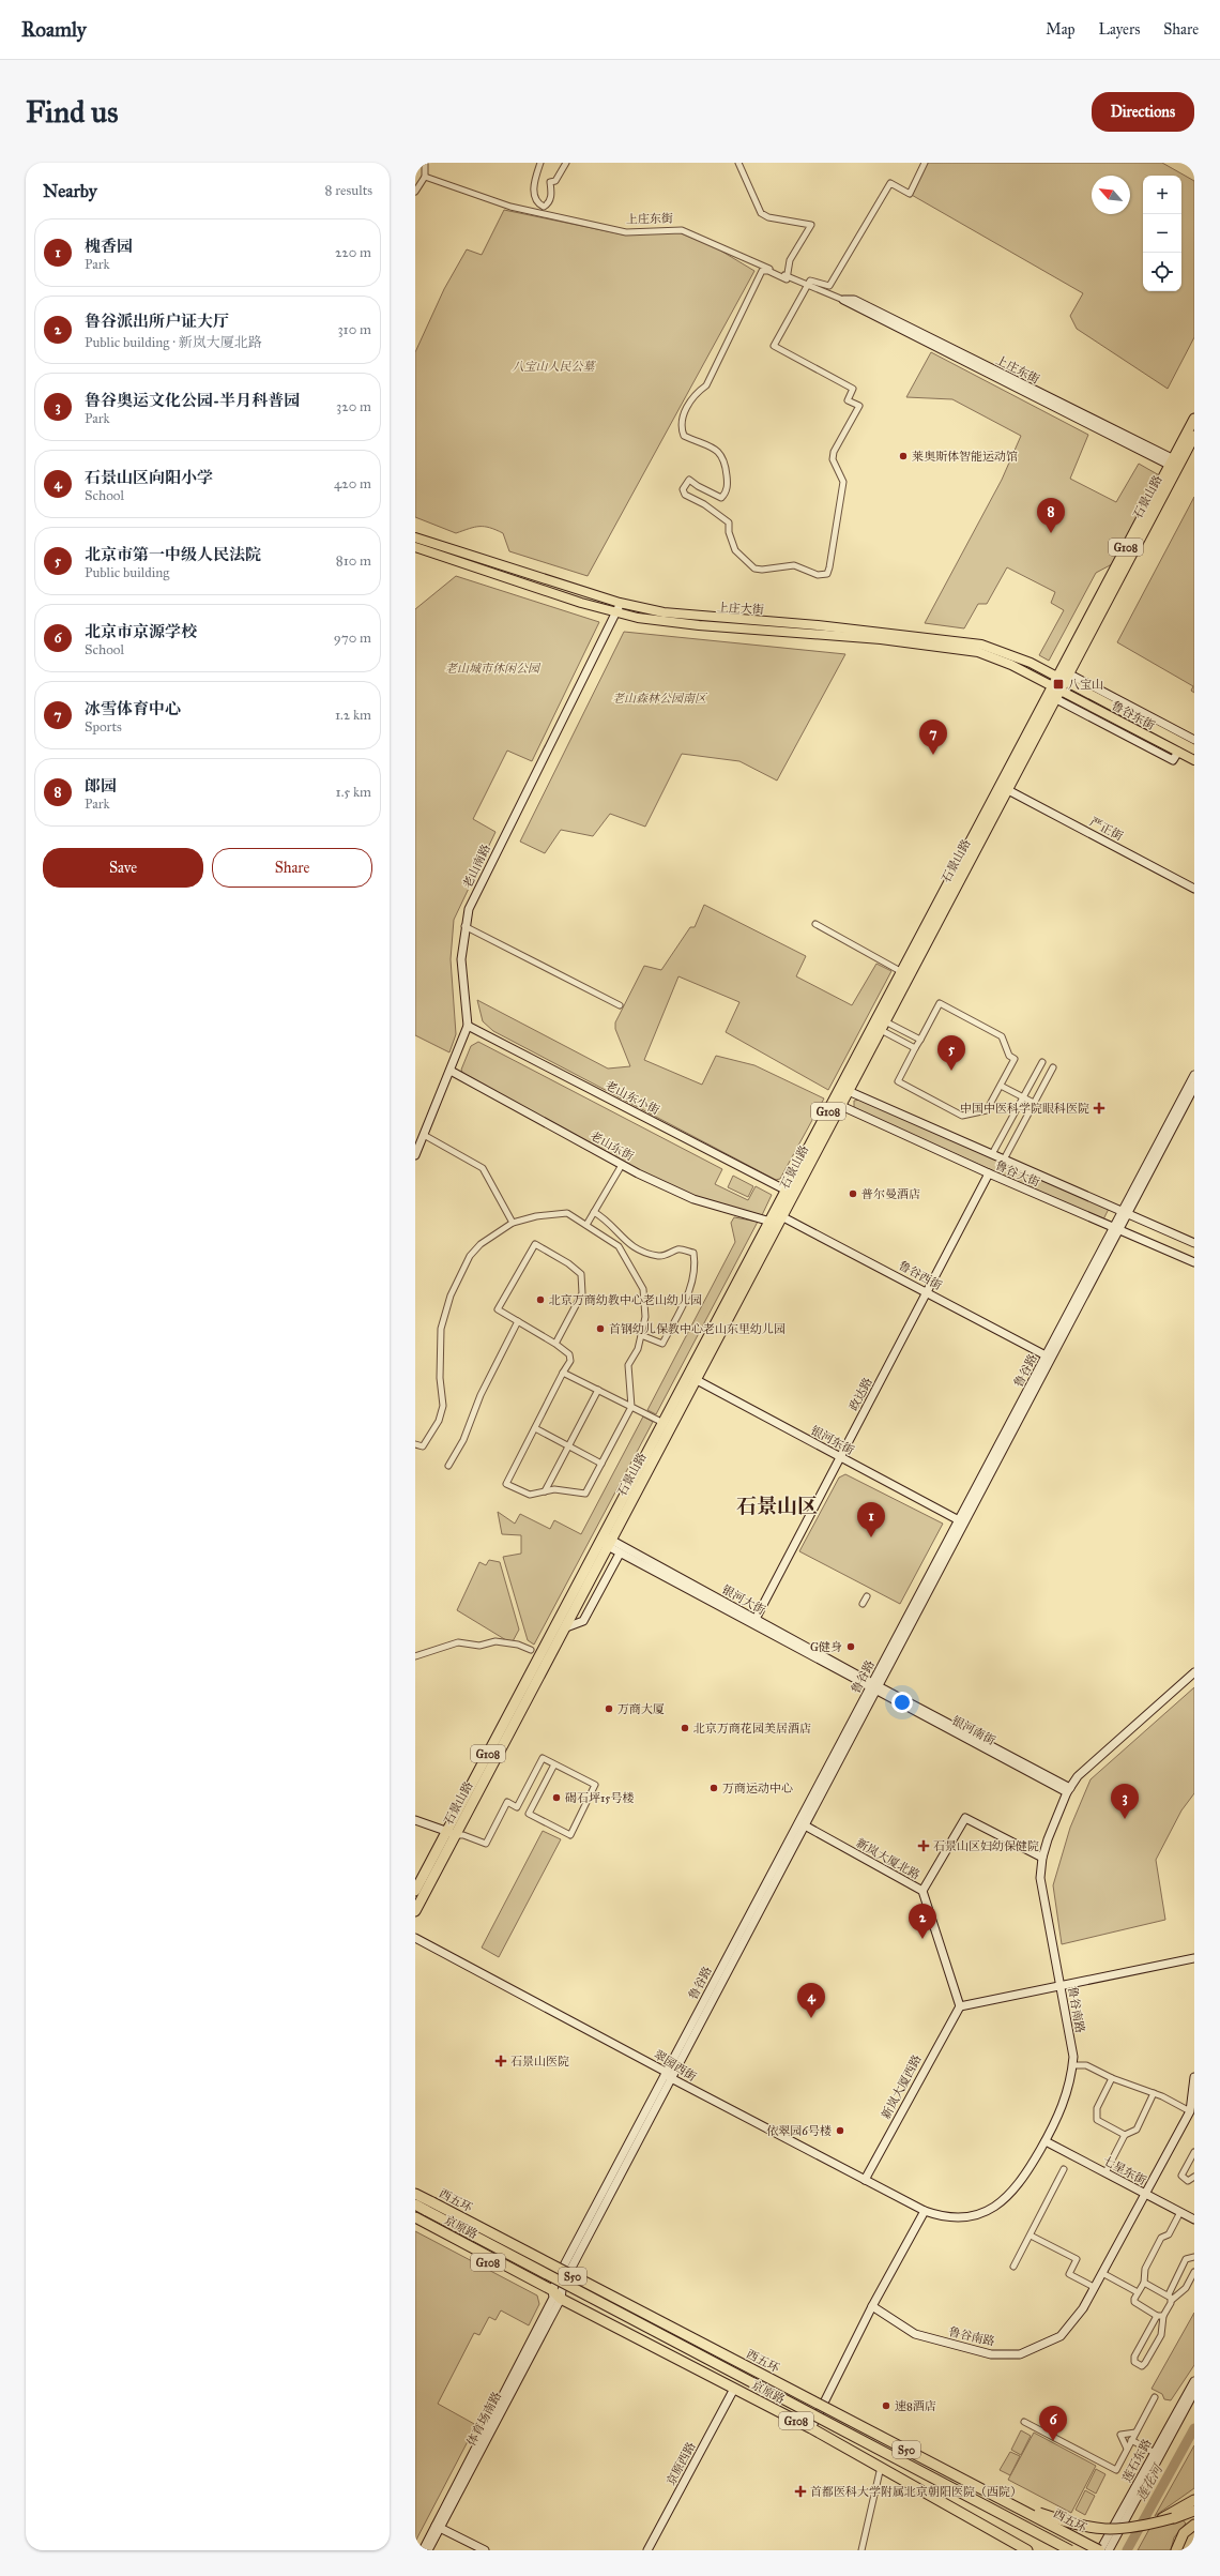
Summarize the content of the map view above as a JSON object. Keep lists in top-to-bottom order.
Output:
{
  "streets": {
    "highway": [
      "石景山路",
      "G108",
      "西五环",
      "京原路",
      "S50"
    ],
    "main road": ["上庄大街", "鲁谷东街"],
    "street": [
      "上庄东街",
      "严正街",
      "老山南路",
      "老山东小街",
      "老山东街",
      "鲁谷大街",
      "鲁谷西街",
      "鲁谷路",
      "政达路",
      "银河东街",
      "银河大街",
      "银河南街",
      "新岚大厦北路",
      "鲁谷南路",
      "翠园西街",
      "新岚大厦西路",
      "七星东街",
      "体育场南路",
      "莲石东路",
      "京原西路"
    ]
  },
  "crossings": [
    ["上庄东街", "石景山路"],
    ["石景山路", "上庄大街"],
    ["石景山路", "鲁谷东街"],
    ["石景山路", "严正街"],
    ["石景山路", "老山东小街"],
    ["石景山路", "老山东街"],
    ["石景山路", "鲁谷大街"],
    ["石景山路", "鲁谷西街"],
    ["石景山路", "银河东街"],
    ["石景山路", "银河大街"],
    ["上庄大街", "鲁谷东街"],
    ["上庄大街", "老山南路"],
    ["老山南路", "老山东小街"],
    ["老山南路", "老山东街"],
    ["鲁谷大街", "鲁谷路"],
    ["鲁谷大街", "政达路"],
    ["鲁谷西街", "鲁谷路"],
    ["鲁谷西街", "政达路"],
    ["鲁谷路", "银河东街"],
    ["鲁谷路", "银河大街"],
    ["鲁谷路", "银河南街"],
    ["鲁谷路", "新岚大厦北路"],
    ["鲁谷路", "翠园西街"],
    ["鲁谷路", "京原路"],
    ["鲁谷路", "体育场南路"],
    ["政达路", "银河东街"],
    ["政达路", "银河大街"],
    ["银河大街", "银河南街"],
    ["银河南街", "鲁谷南路"],
    ["新岚大厦北路", "新岚大厦西路"],
    ["鲁谷南路", "翠园西街"],
    ["鲁谷南路", "七星东街"],
    ["翠园西街", "新岚大厦西路"],
    ["西五环", "莲石东路"],
    ["京原路", "体育场南路"],
    ["京原路", "京原西路"]
  ],
  "districts": ["石景山区"],
  "water": ["莲花河"],
  "parks": ["八宝山人民公墓", "老山城市休闲公园", "老山森林公园南区"],
  "places": {
    "other": [
      "莱奥斯体智能运动馆",
      "普尔曼酒店",
      "北京万商幼教中心老山幼儿园",
      "首钢幼儿保教中心老山东里幼儿园",
      "G健身",
      "万商大厦",
      "北京万商花园美居酒店",
      "万商运动中心",
      "碣石坪15号楼",
      "依翠园6号楼",
      "速8酒店"
    ],
    "transit": ["八宝山"],
    "health": [
      "中国中医科学院眼科医院",
      "石景山区妇幼保健院",
      "石景山医院",
      "首都医科大学附属北京朝阳医院（西院）"
    ]
  },
  "north": "top left",
  "page": {
    "header": "Roamly",
    "nav": ["Map", "Layers", "Share"],
    "buttons": [
      "Directions",
      ["Save", "Share"]
    ],
    "title": "Find us",
    "heading": ["Nearby", "8 results"],
    "map_buttons": ["+", "−"],
    "list": [
      {
        "mark": "1",
        "name": "槐香园",
        "note": "Park",
        "value": "220 m"
      },
      {
        "mark": "2",
        "name": "鲁谷派出所户证大厅",
        "note": "Public building · 新岚大厦北路",
        "value": "310 m"
      },
      {
        "mark": "3",
        "name": "鲁谷奥运文化公园-半月科普园",
        "note": "Park",
        "value": "320 m"
      },
      {
        "mark": "4",
        "name": "石景山区向阳小学",
        "note": "School",
        "value": "420 m"
      },
      {
        "mark": "5",
        "name": "北京市第一中级人民法院",
        "note": "Public building",
        "value": "810 m"
      },
      {
        "mark": "6",
        "name": "北京市京源学校",
        "note": "School",
        "value": "970 m"
      },
      {
        "mark": "7",
        "name": "冰雪体育中心",
        "note": "Sports",
        "value": "1.2 km"
      },
      {
        "mark": "8",
        "name": "郎园",
        "note": "Park",
        "value": "1.5 km"
      }
    ],
    "pins": [
      "8",
      "7",
      "5",
      "1",
      "3",
      "2",
      "4",
      "6"
    ]
  }
}
